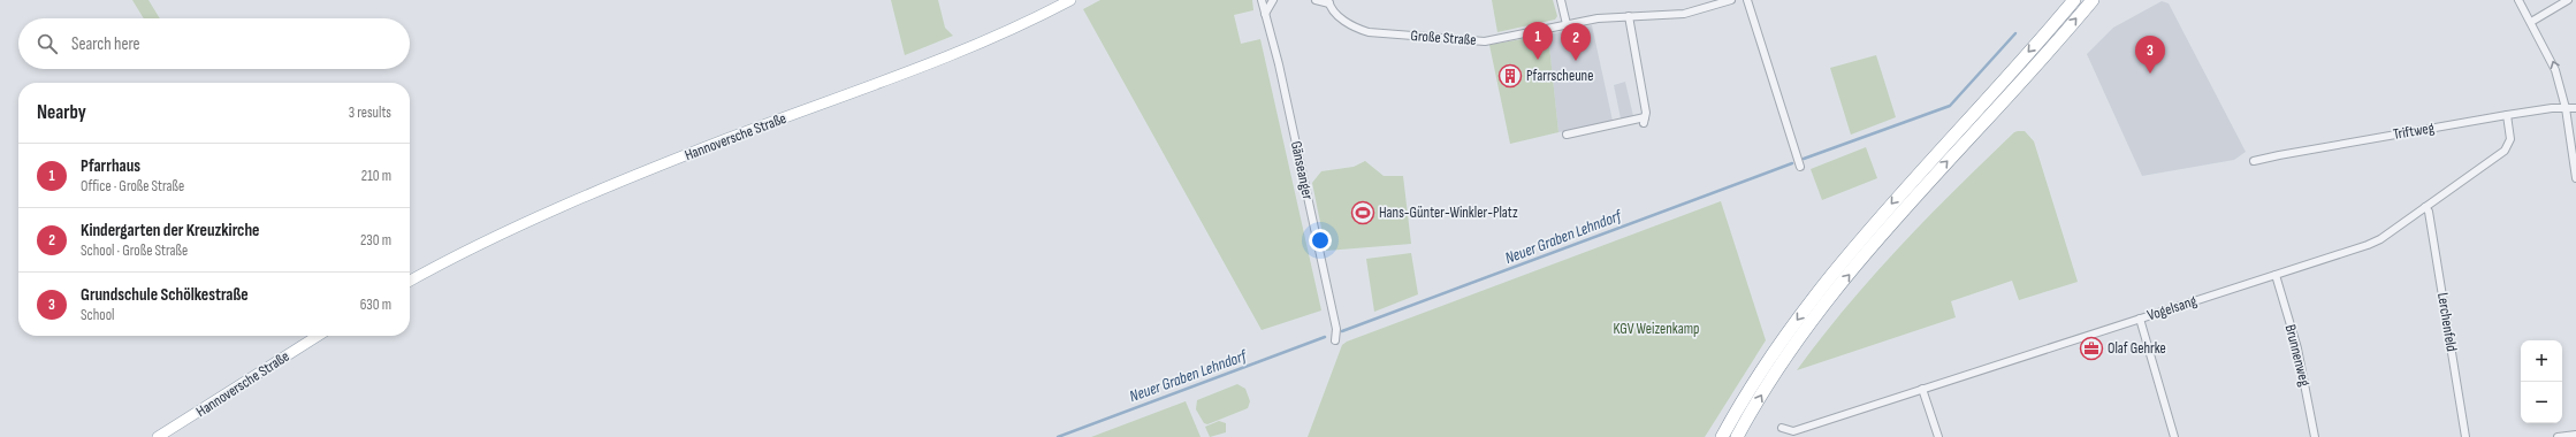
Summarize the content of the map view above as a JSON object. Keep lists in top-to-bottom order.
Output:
{
  "streets": {
    "main road": ["Hannoversche Straße"],
    "street": [
      "Große Straße",
      "Triftweg",
      "Gänseanger",
      "Vogelsang",
      "Lerchenfeld",
      "Brunnenweg"
    ]
  },
  "crossings": [
    ["Triftweg", "Vogelsang"],
    ["Vogelsang", "Lerchenfeld"],
    ["Vogelsang", "Brunnenweg"]
  ],
  "water": ["Neuer Graben Lehndorf"],
  "parks": ["KGV Weizenkamp"],
  "places": {
    "building": ["Pfarrscheune"],
    "sports": ["Hans-Günter-Winkler-Platz"],
    "office": ["Olaf Gehrke"]
  },
  "page": {
    "search": "Search here",
    "pins": ["1", "2", "3"],
    "heading": ["Nearby", "3 results"],
    "list": [
      {
        "mark": "1",
        "name": "Pfarrhaus",
        "note": "Office · Große Straße",
        "value": "210 m"
      },
      {
        "mark": "2",
        "name": "Kindergarten der Kreuzkirche",
        "note": "School · Große Straße",
        "value": "230 m"
      },
      {
        "mark": "3",
        "name": "Grundschule Schölkestraße",
        "note": "School",
        "value": "630 m"
      }
    ],
    "map_buttons": ["+", "−"]
  }
}
